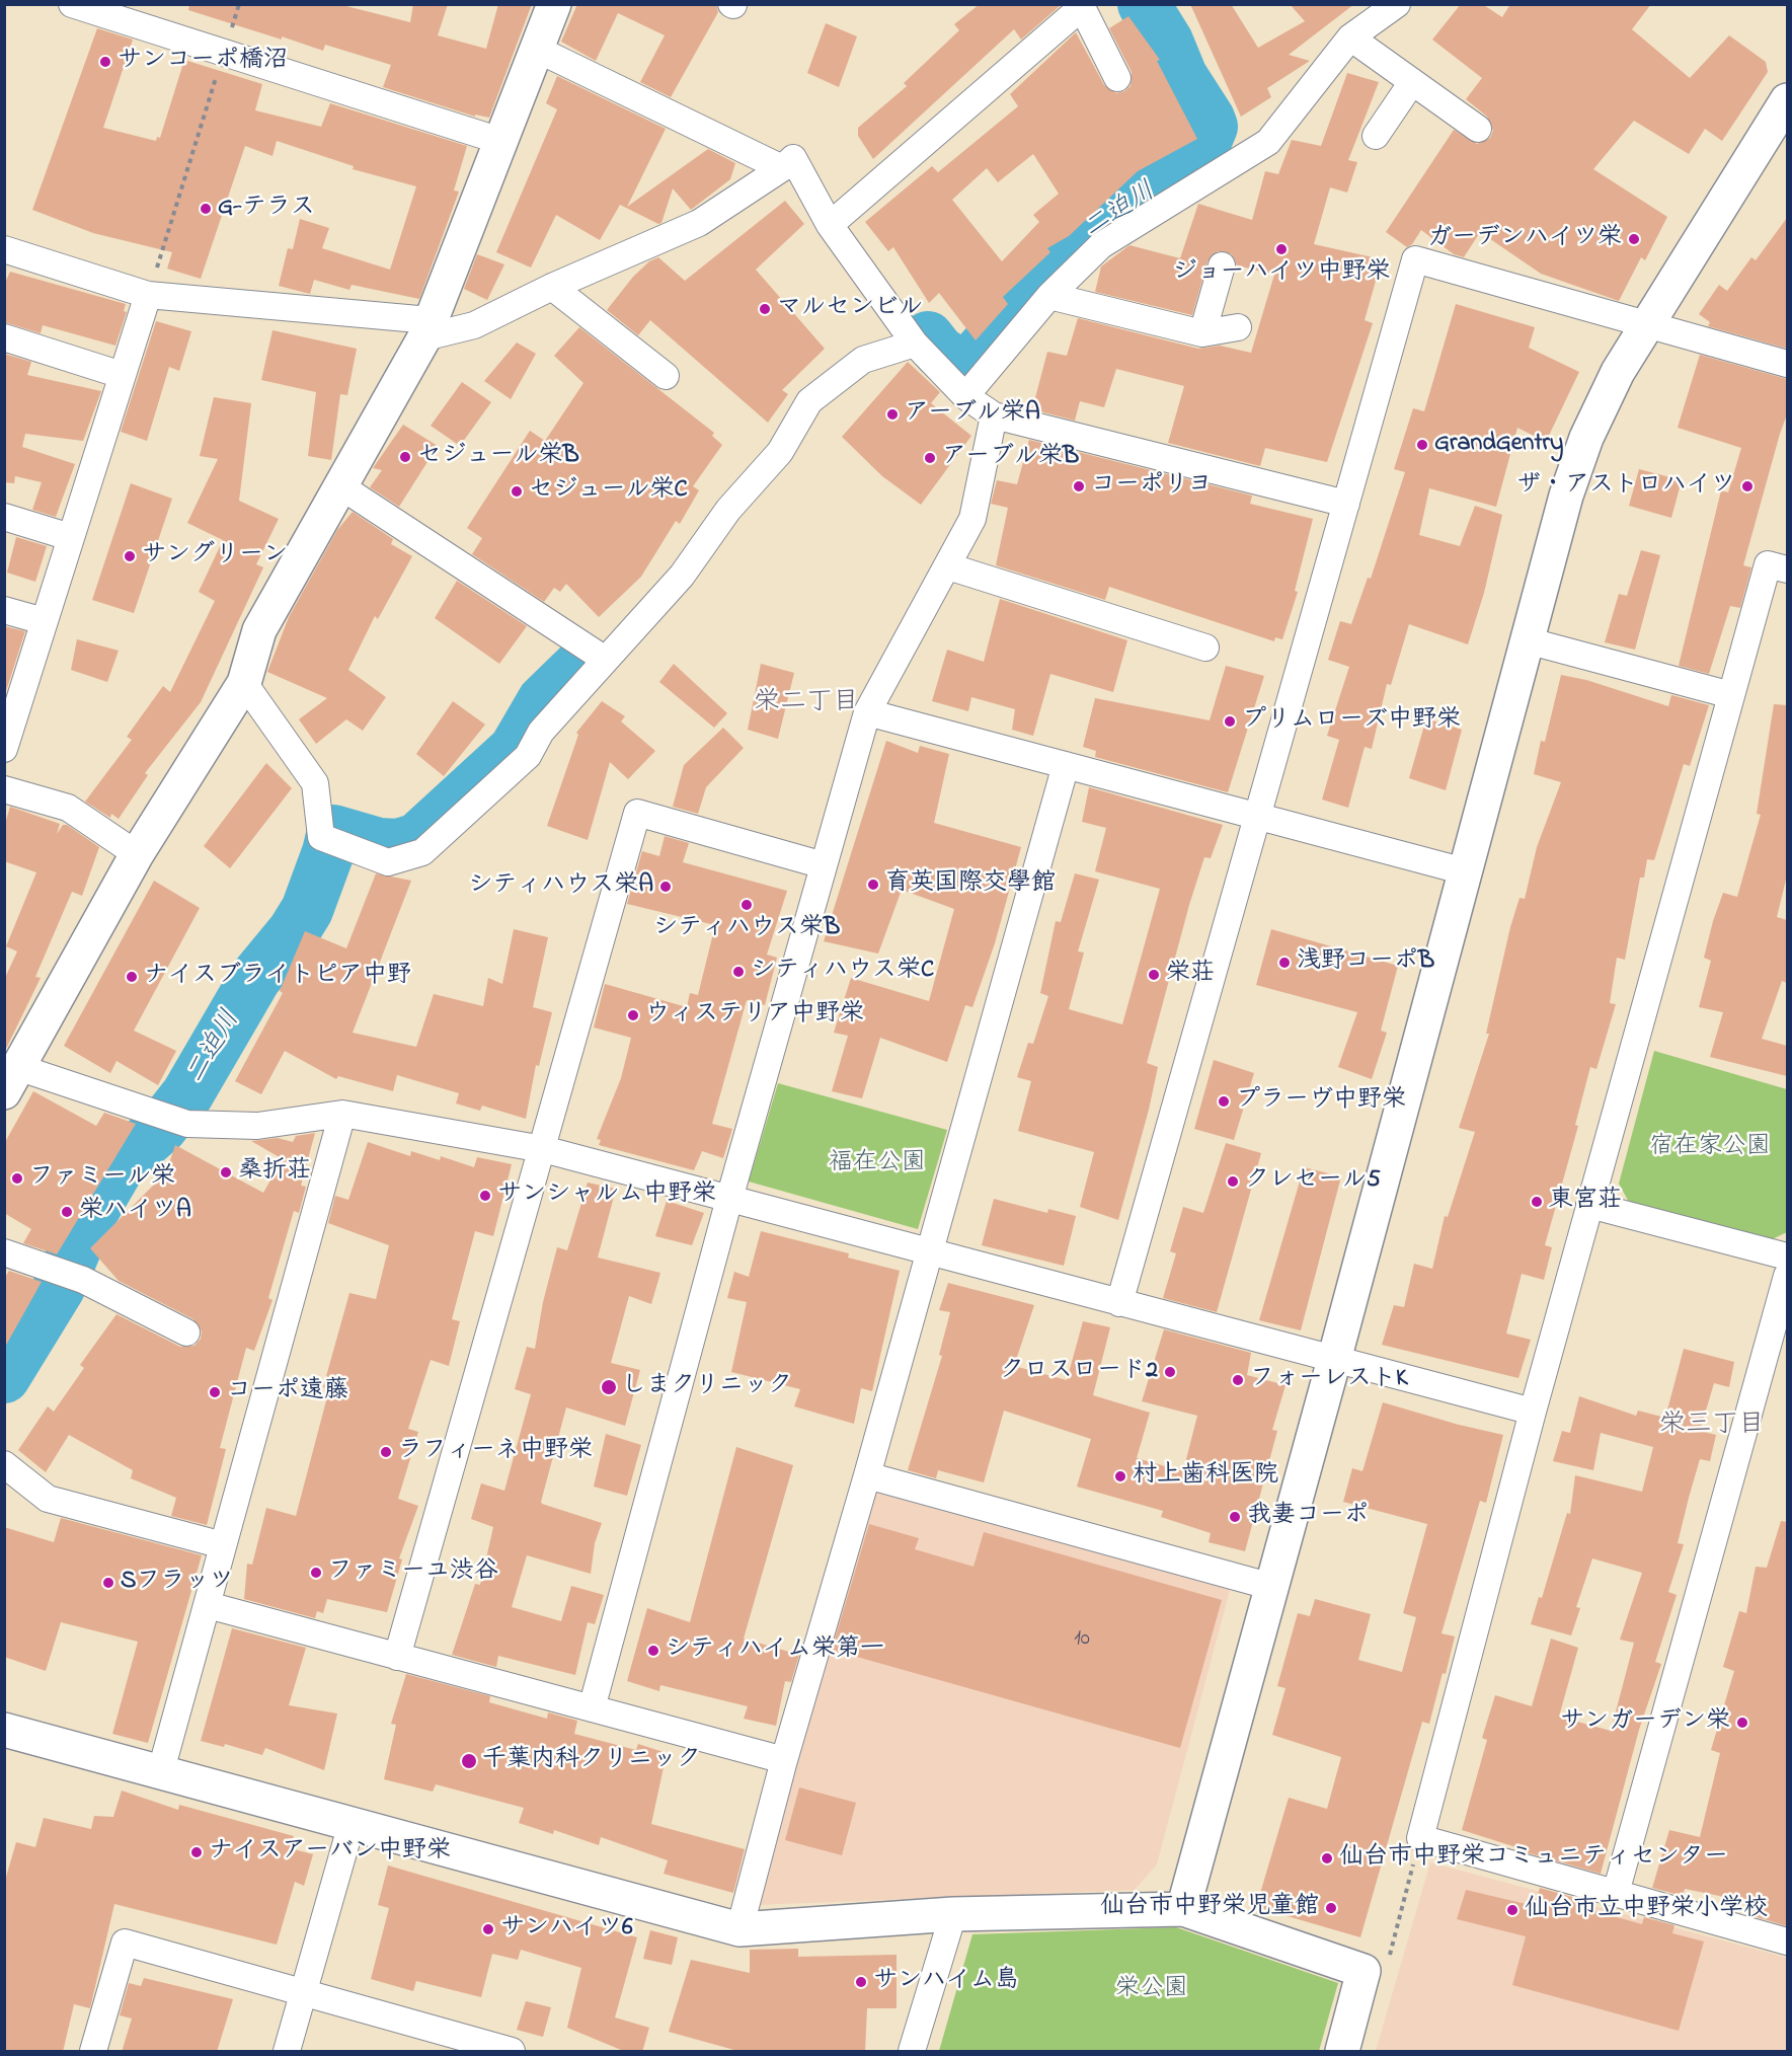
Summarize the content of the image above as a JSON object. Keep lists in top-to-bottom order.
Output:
{
  "districts": ["栄二丁目", "栄三丁目"],
  "water": ["二迫川"],
  "parks": ["宿在家公園", "福在公園", "栄公園"],
  "places": [
    "サンコーポ橋沼",
    "G-テラス",
    "ガーデンハイツ栄",
    "ジョーハイツ中野栄",
    "マルセンビル",
    "アーブル栄A",
    "GrandGentry",
    "セジュール栄B",
    "アーブル栄B",
    "コーポリヨ",
    "ザ・アストロハイツ",
    "セジュール栄C",
    "サングリーン",
    "プリムローズ中野栄",
    "育英国際交學館",
    "シティハウス栄A",
    "シティハウス栄B",
    "浅野コーポB",
    "シティハウス栄C",
    "栄荘",
    "ナイスブライトピア中野",
    "ウィステリア中野栄",
    "プラーヴ中野栄",
    "桑折荘",
    "ファミール栄",
    "クレセール5",
    "サンシャルム中野栄",
    "東宮荘",
    "栄ハイツA",
    "クロスロード2",
    "フォーレストK",
    "しまクリニック",
    "コーポ遠藤",
    "ラフィーネ中野栄",
    "村上歯科医院",
    "我妻コーポ",
    "ファミーユ渋谷",
    "Sフラッツ",
    "シティハイム栄第一",
    "サンガーデン栄",
    "千葉内科クリニック",
    "ナイスアーバン中野栄",
    "仙台市中野栄コミュニティセンター",
    "仙台市中野栄児童館",
    "仙台市立中野栄小学校",
    "サンハイツ6",
    "サンハイム島"
  ],
  "house_numbers": ["10"]
}
